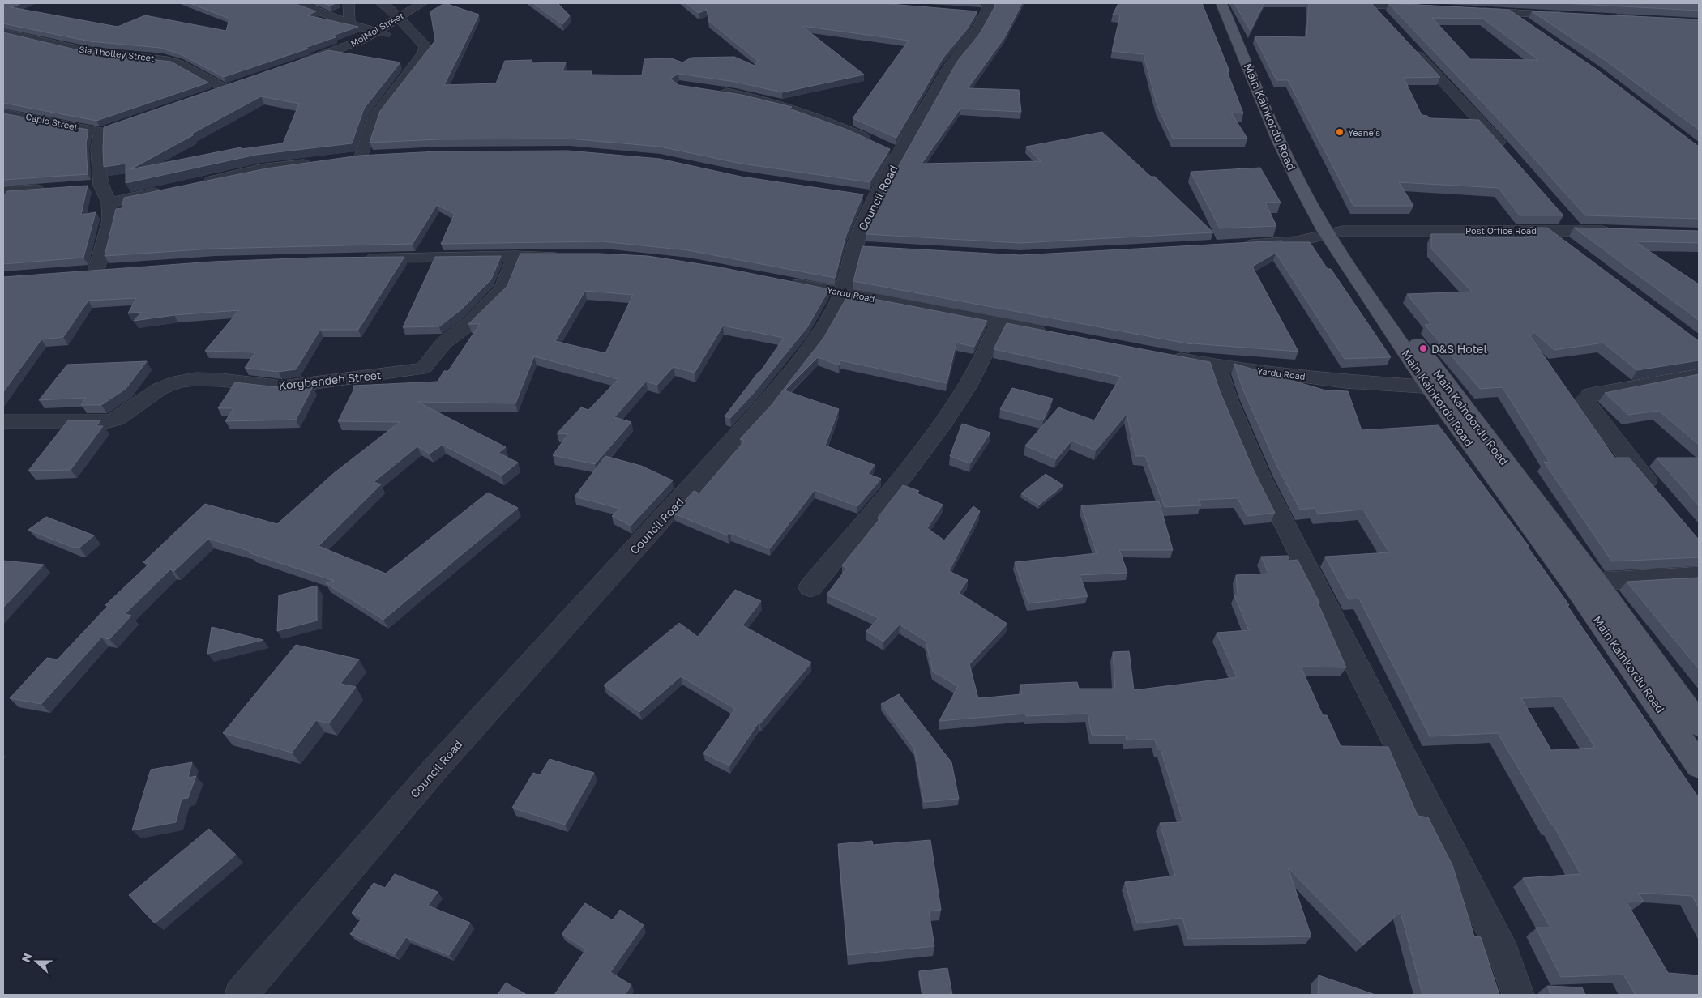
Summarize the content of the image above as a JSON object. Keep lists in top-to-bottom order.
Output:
{
  "streets": {
    "main road": ["Main Kainkordu Road", "Main Kaindordu Road"],
    "street": [
      "MoiMoi Street",
      "Sia Tholley Street",
      "Capio Street",
      "Council Road",
      "Post Office Road",
      "Yardu Road",
      "Korgbendeh Street"
    ]
  },
  "crossings": [
    ["Main Kainkordu Road", "Post Office Road"],
    ["Main Kainkordu Road", "Yardu Road"],
    ["Main Kainkordu Road", "Main Kaindordu Road"],
    ["Council Road", "Yardu Road"],
    ["Post Office Road", "Main Kaindordu Road"],
    ["Yardu Road", "Main Kaindordu Road"]
  ],
  "places": ["Yeane's", "D&S Hotel"],
  "north": "left"
}
